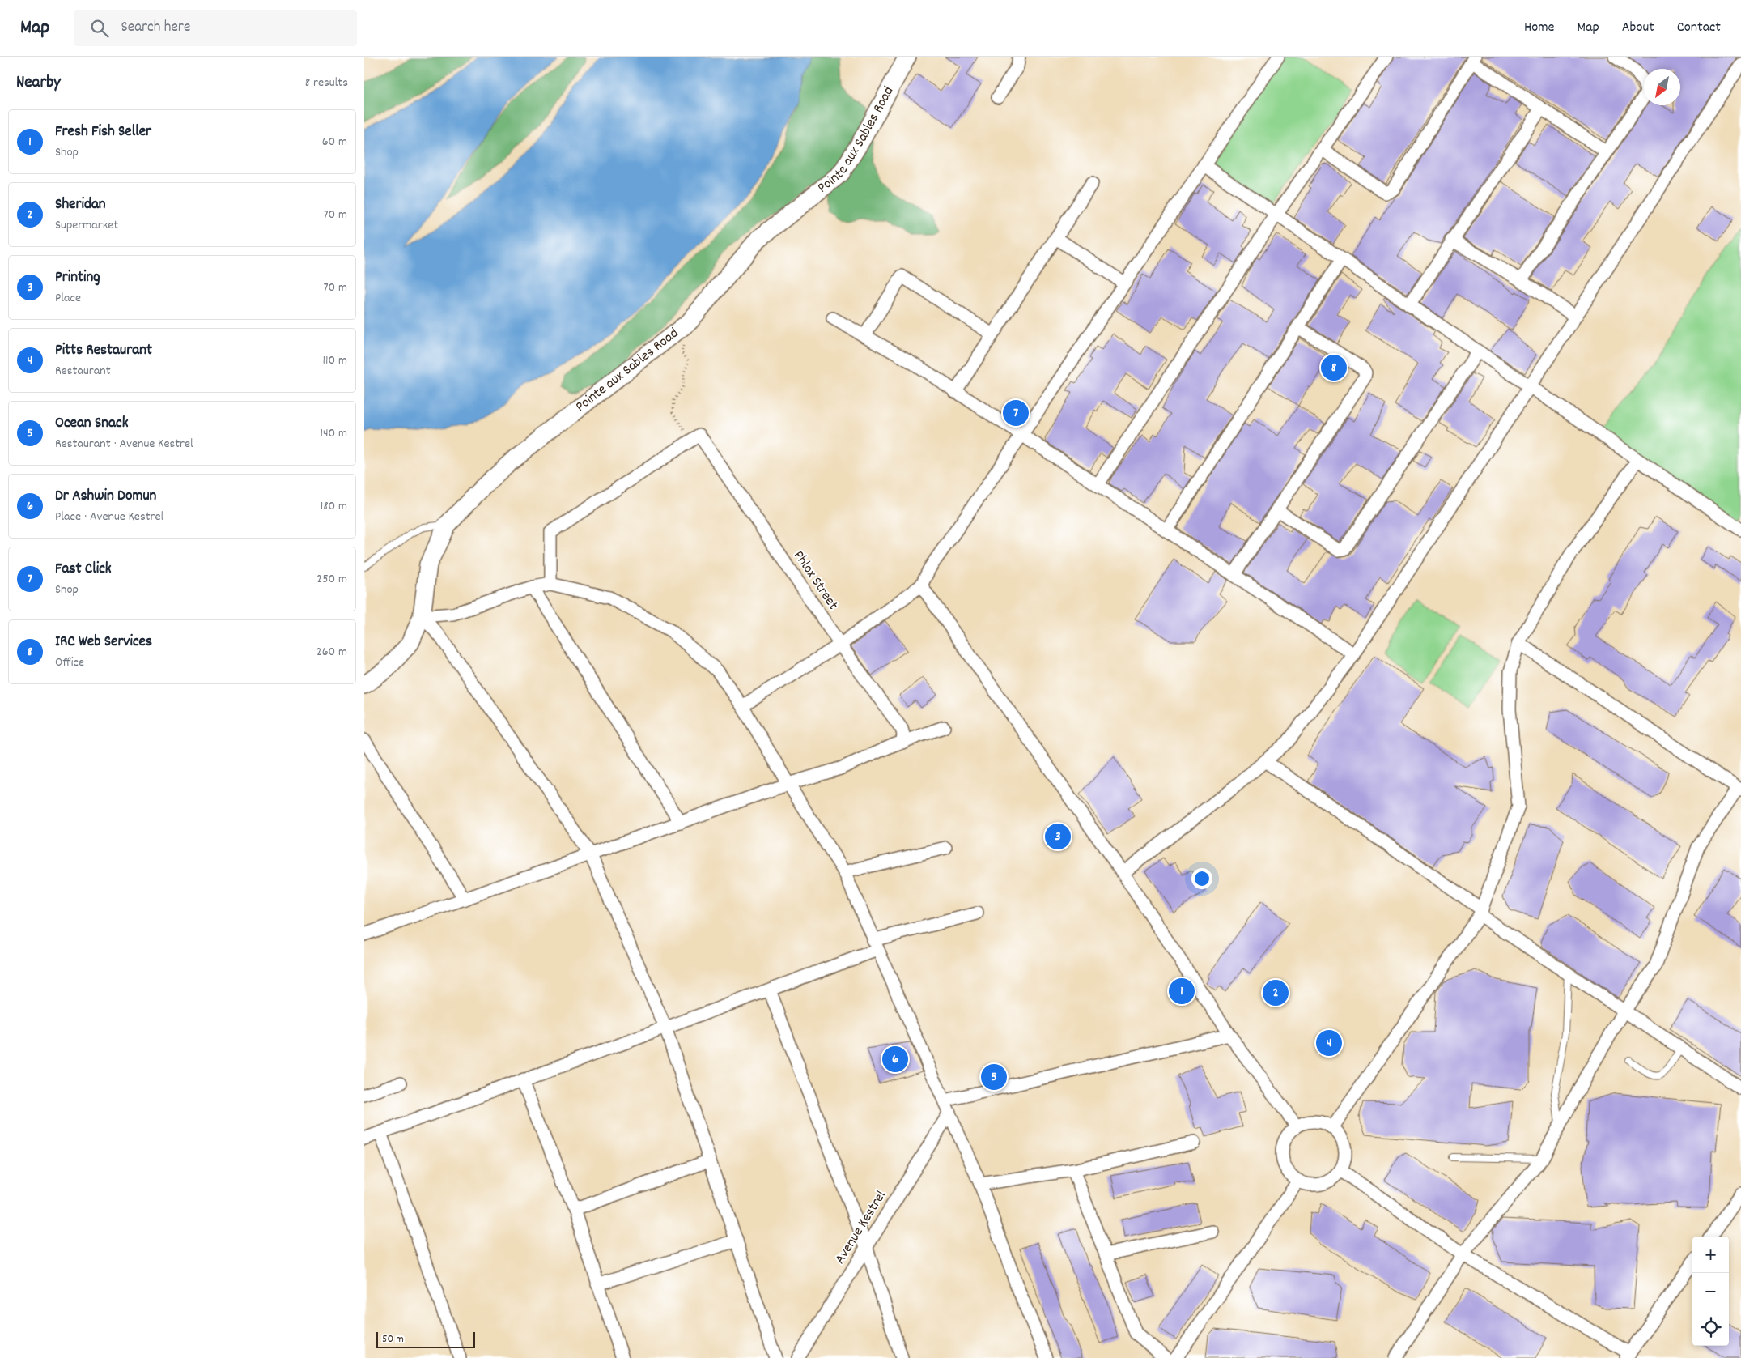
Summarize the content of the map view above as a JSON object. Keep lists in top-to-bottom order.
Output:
{
  "streets": {
    "main road": ["Pointe aux Sables Road"],
    "street": ["Phlox Street", "Avenue Kestrel"]
  },
  "scale_bar": "50 m",
  "north": "bottom left",
  "page": {
    "header": "Map",
    "search": "Search here",
    "nav": [
      "Home",
      "Map",
      "About",
      "Contact"
    ],
    "heading": ["Nearby", "8 results"],
    "list": [
      {
        "mark": "1",
        "name": "Fresh Fish Seller",
        "note": "Shop",
        "value": "60 m"
      },
      {
        "mark": "2",
        "name": "Sheridan",
        "note": "Supermarket",
        "value": "70 m"
      },
      {
        "mark": "3",
        "name": "Printing",
        "note": "Place",
        "value": "70 m"
      },
      {
        "mark": "4",
        "name": "Pitts Restaurant",
        "note": "Restaurant",
        "value": "110 m"
      },
      {
        "mark": "5",
        "name": "Ocean Snack",
        "note": "Restaurant · Avenue Kestrel",
        "value": "140 m"
      },
      {
        "mark": "6",
        "name": "Dr Ashwin Domun",
        "note": "Place · Avenue Kestrel",
        "value": "180 m"
      },
      {
        "mark": "7",
        "name": "Fast Click",
        "note": "Shop",
        "value": "250 m"
      },
      {
        "mark": "8",
        "name": "IRC Web Services",
        "note": "Office",
        "value": "260 m"
      }
    ],
    "pins": [
      "8",
      "7",
      "3",
      "1",
      "2",
      "4",
      "6",
      "5"
    ],
    "map_buttons": ["+", "−"],
    "scale": "50 m"
  }
}
